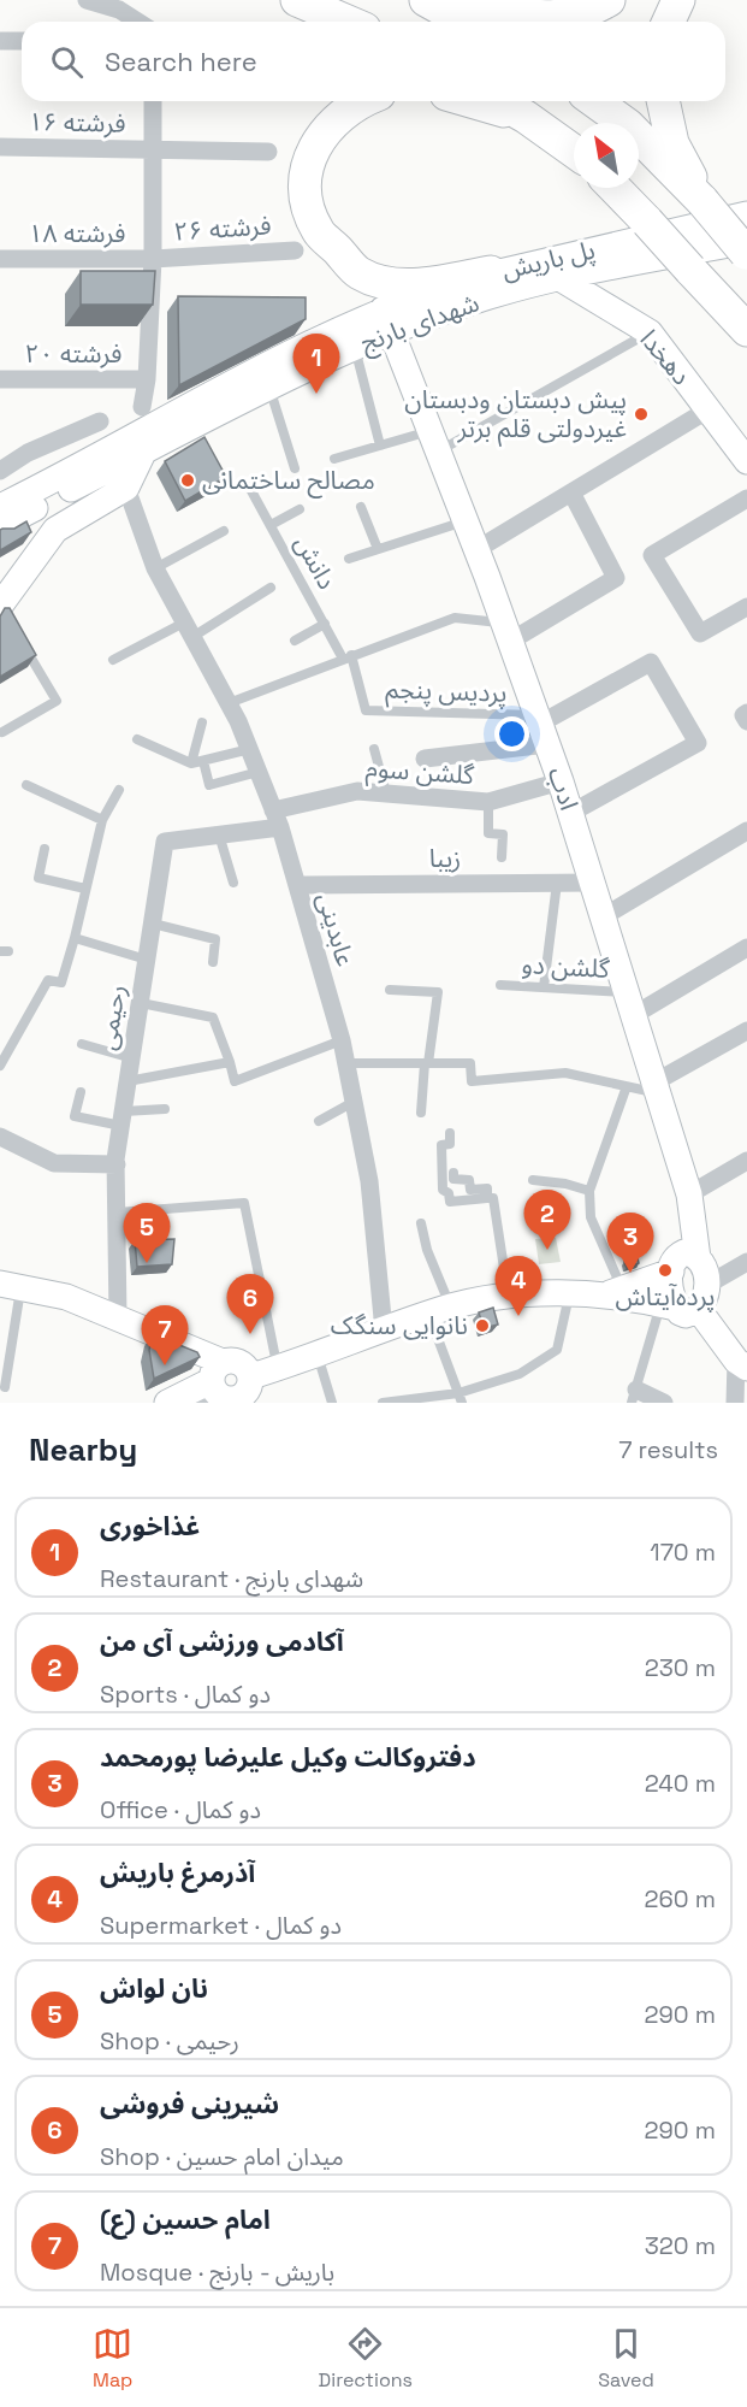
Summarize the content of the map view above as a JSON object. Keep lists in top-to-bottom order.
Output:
{
  "streets": {
    "main road": [
      "پل باریش",
      "شهدای بارنج",
      "دهخدا",
      "ادب"
    ],
    "street": [
      "۱۶ فرشته",
      "۲۶ فرشته",
      "۱۸ فرشته",
      "۲۰ فرشته",
      "گلشن سوم",
      "زیبا",
      "عابدینی",
      "رحیمی"
    ],
    "lane": ["دانش", "پردیس پنجم", "گلشن دو"]
  },
  "crossings": [
    ["۲۶ فرشته", "۱۸ فرشته"],
    ["پل باریش", "شهدای بارنج"],
    ["پل باریش", "ادب"],
    ["شهدای بارنج", "دهخدا"],
    ["شهدای بارنج", "ادب"],
    ["دانش", "پردیس پنجم"],
    ["پردیس پنجم", "ادب"],
    ["گلشن سوم", "ادب"],
    ["گلشن سوم", "عابدینی"],
    ["گلشن سوم", "رحیمی"],
    ["ادب", "زیبا"],
    ["ادب", "گلشن دو"],
    ["زیبا", "عابدینی"],
    ["عابدینی", "رحیمی"]
  ],
  "places": [
    "پیش دبستان ودبستان غیردولتی قلم برتر",
    "مصالح ساختمانی",
    "پرده‌آیتاش",
    "نانوایی سنگک"
  ],
  "north": "top left",
  "page": {
    "search": "Search here",
    "pins": [
      "1",
      "2",
      "5",
      "3",
      "4",
      "6",
      "7"
    ],
    "heading": ["Nearby", "7 results"],
    "list": [
      {
        "mark": "1",
        "name": "غذاخوری",
        "note": "Restaurant · شهدای بارنج",
        "value": "170 m"
      },
      {
        "mark": "2",
        "name": "آکادمی ورزشی آی من",
        "note": "Sports · دو کمال",
        "value": "230 m"
      },
      {
        "mark": "3",
        "name": "دفتروکالت وکیل علیرضا پورمحمد",
        "note": "Office · دو کمال",
        "value": "240 m"
      },
      {
        "mark": "4",
        "name": "آذرمرغ باریش",
        "note": "Supermarket · دو کمال",
        "value": "260 m"
      },
      {
        "mark": "5",
        "name": "نان لواش",
        "note": "Shop · رحیمی",
        "value": "290 m"
      },
      {
        "mark": "6",
        "name": "شیرینی فروشی",
        "note": "Shop · میدان امام حسین",
        "value": "290 m"
      },
      {
        "mark": "7",
        "name": "امام حسین (ع)",
        "note": "Mosque · باریش - بارنج",
        "value": "320 m"
      }
    ],
    "nav": ["Map", "Directions", "Saved"]
  }
}
